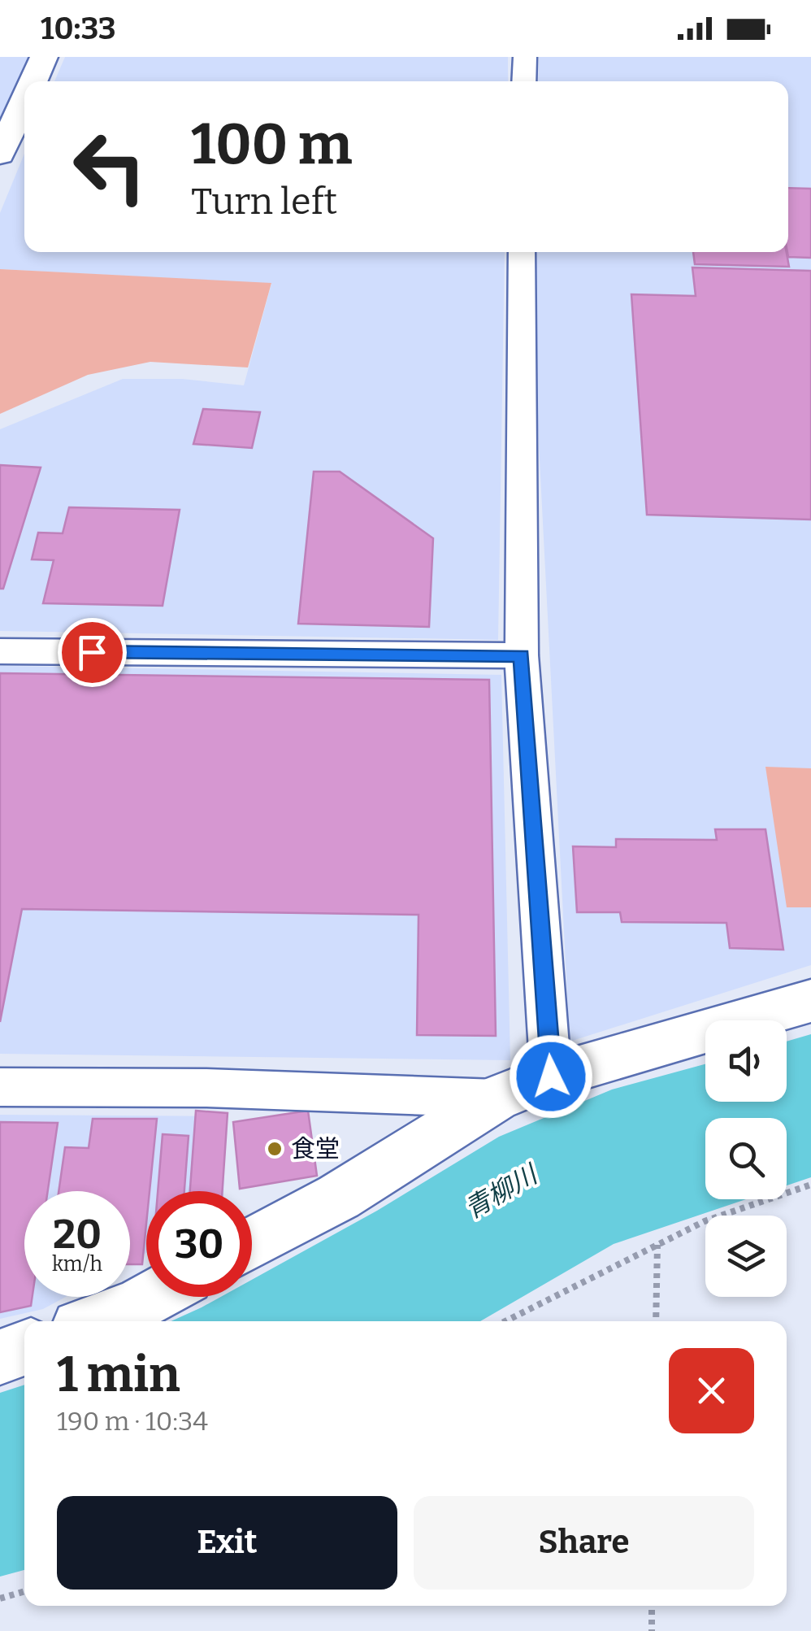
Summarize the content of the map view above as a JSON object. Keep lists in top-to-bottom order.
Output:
{
  "water": ["青柳川"],
  "places": ["食堂"],
  "page": {
    "status": "10:33",
    "turn": ["100 m", "Turn left"],
    "speed": "20 km/h",
    "limit": "30",
    "heading": ["1 min", "190 m · 10:34"],
    "buttons": ["Exit", "Share"]
  }
}
